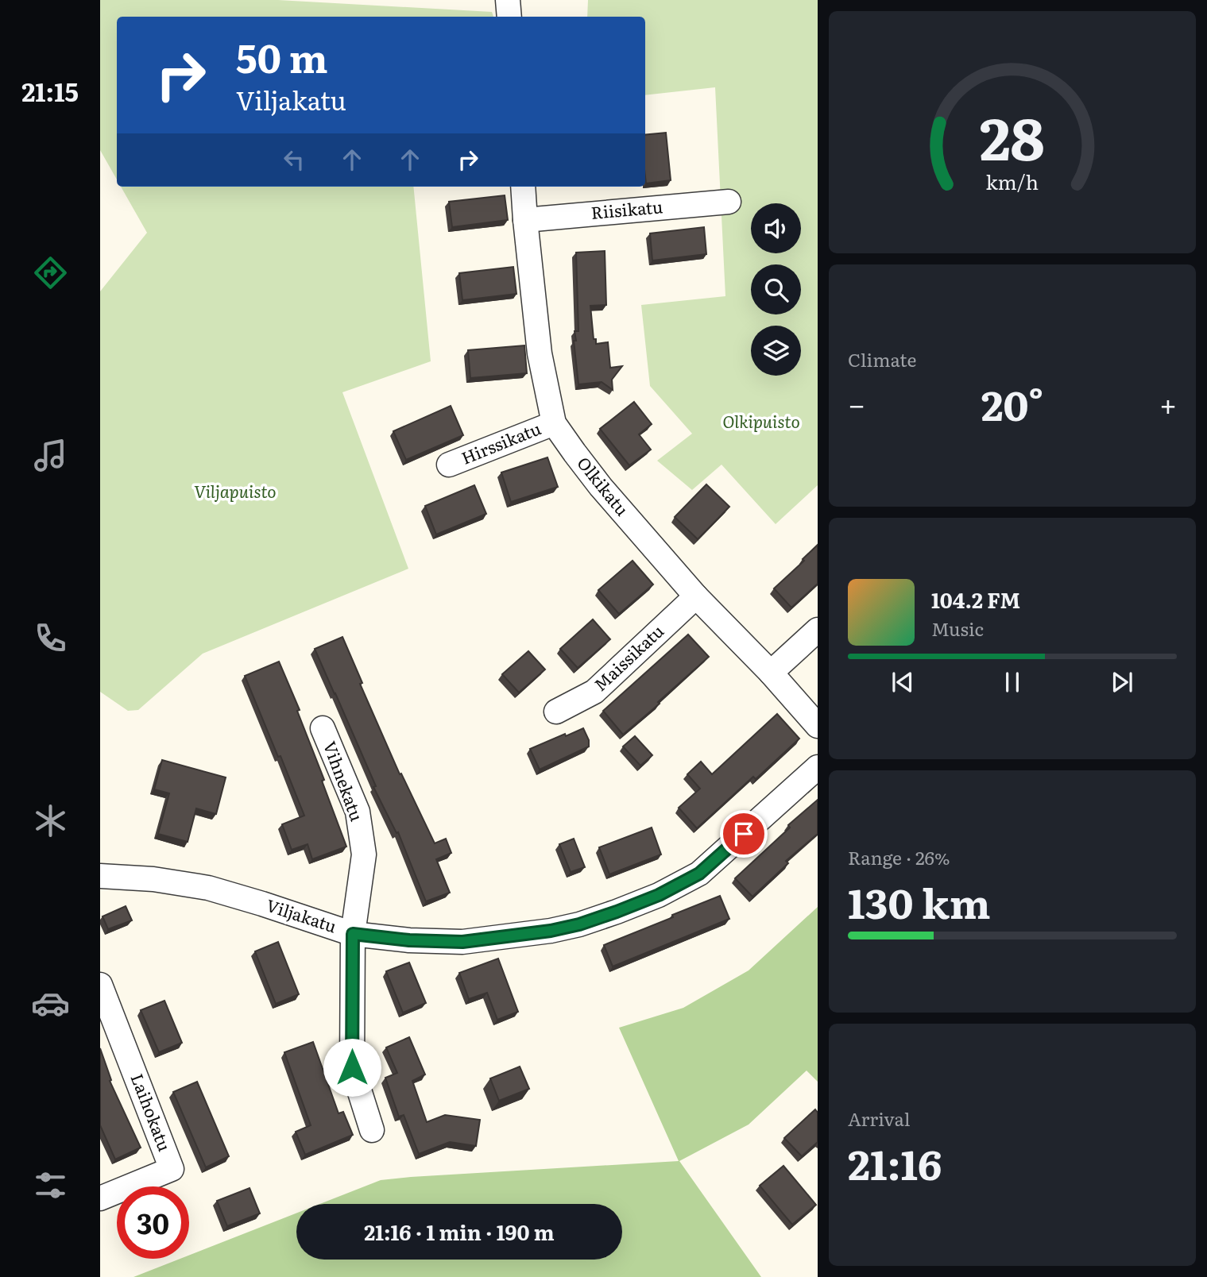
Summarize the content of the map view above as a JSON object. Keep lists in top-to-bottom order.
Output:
{
  "streets": {
    "street": [
      "Riisikatu",
      "Hirssikatu",
      "Olkikatu",
      "Maissikatu",
      "Vihnekatu",
      "Viljakatu",
      "Laihokatu"
    ]
  },
  "crossings": [
    ["Riisikatu", "Olkikatu"],
    ["Hirssikatu", "Olkikatu"],
    ["Olkikatu", "Maissikatu"],
    ["Vihnekatu", "Viljakatu"]
  ],
  "parks": ["Olkipuisto", "Viljapuisto"],
  "page": {
    "tabs": "21:15",
    "turn": ["50 m", "Viljakatu"],
    "tile": [
      "Climate",
      ["Range · 26%", "130 km"],
      ["Arrival", "21:16"]
    ],
    "heat": ["−", "20°", "+"],
    "song": ["104.2 FM", "Music"],
    "limit": "30",
    "trip": "21:16 · 1 min · 190 m",
    "gauge": ["28", "km/h"]
  }
}
